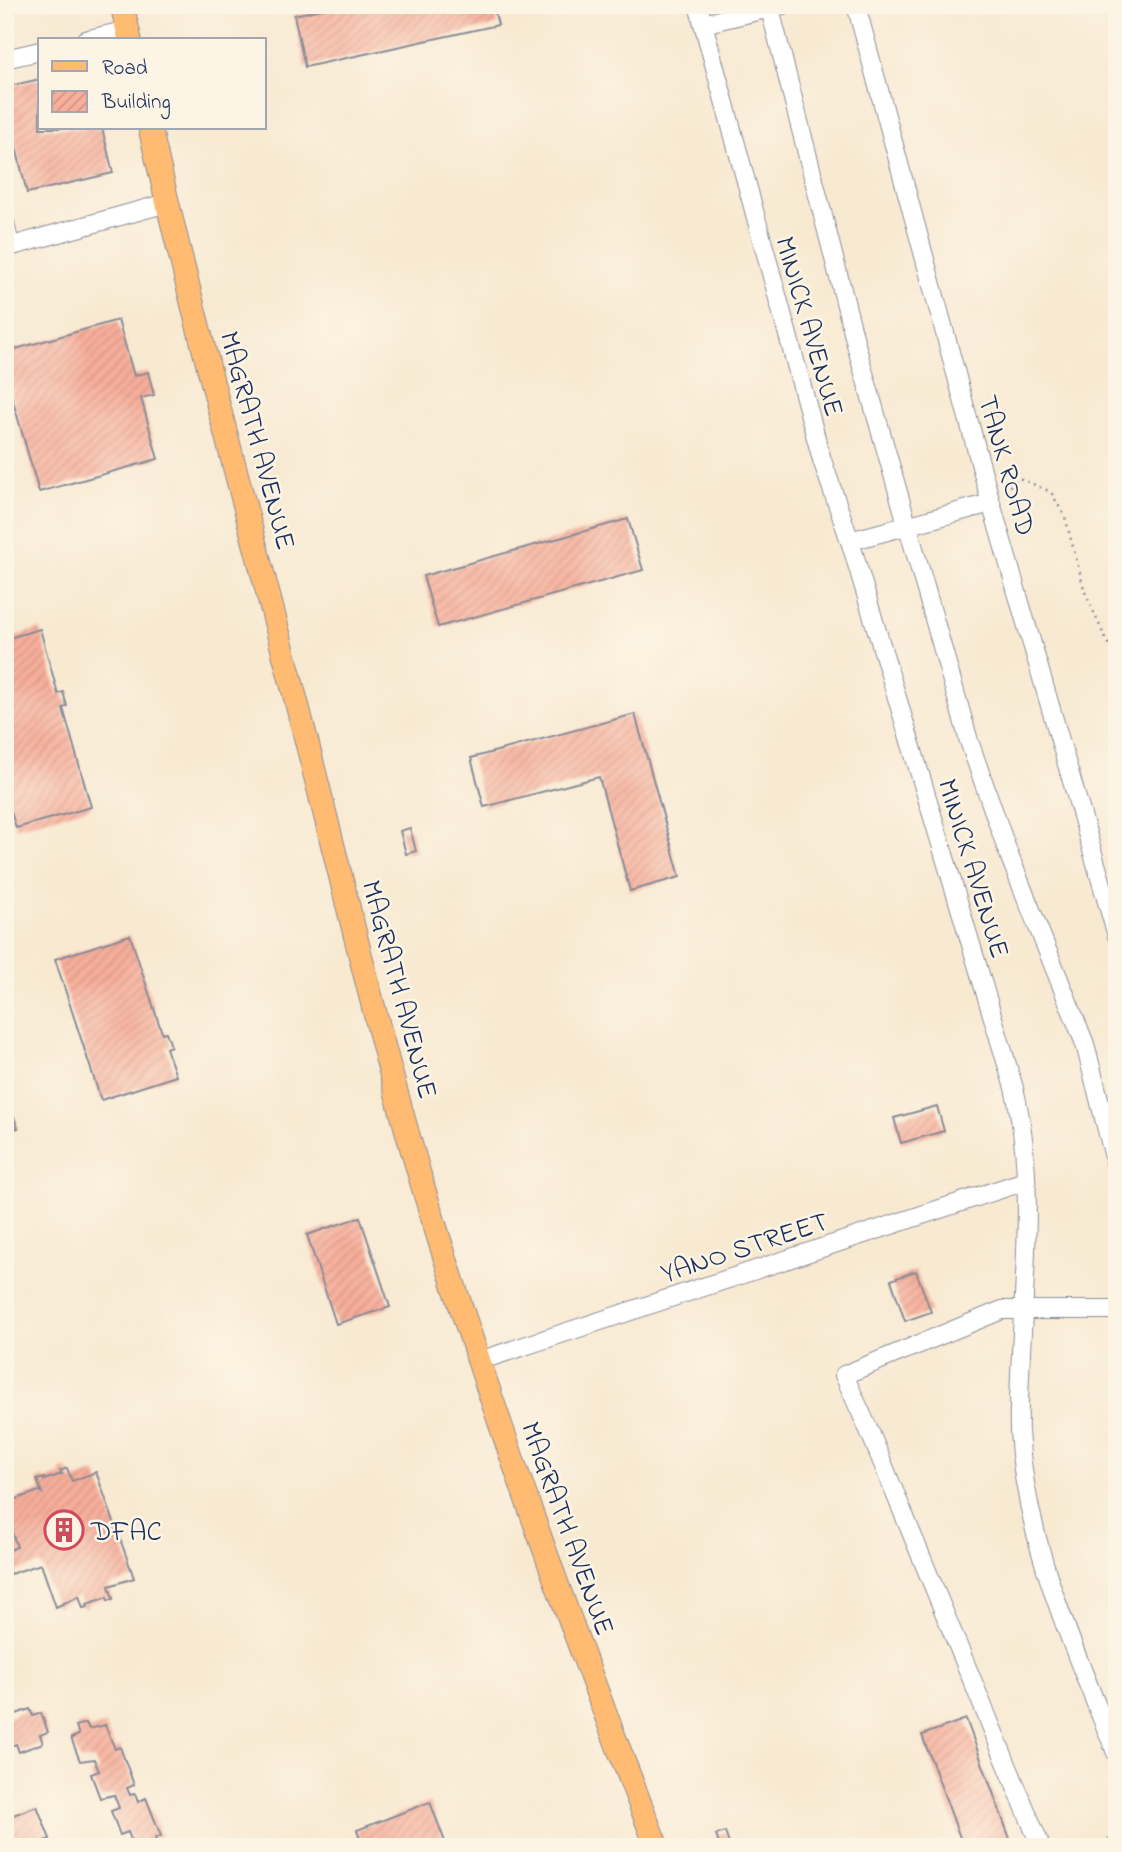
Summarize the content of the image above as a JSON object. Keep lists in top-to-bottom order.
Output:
{
  "streets": {
    "main road": ["MAGRATH AVENUE"],
    "street": ["MINICK AVENUE", "TANK ROAD", "YANO STREET"]
  },
  "crossings": [
    ["MINICK AVENUE", "YANO STREET"],
    ["MAGRATH AVENUE", "YANO STREET"]
  ],
  "places": {
    "building": ["DFAC"]
  },
  "legend": ["Road", "Building"]
}
